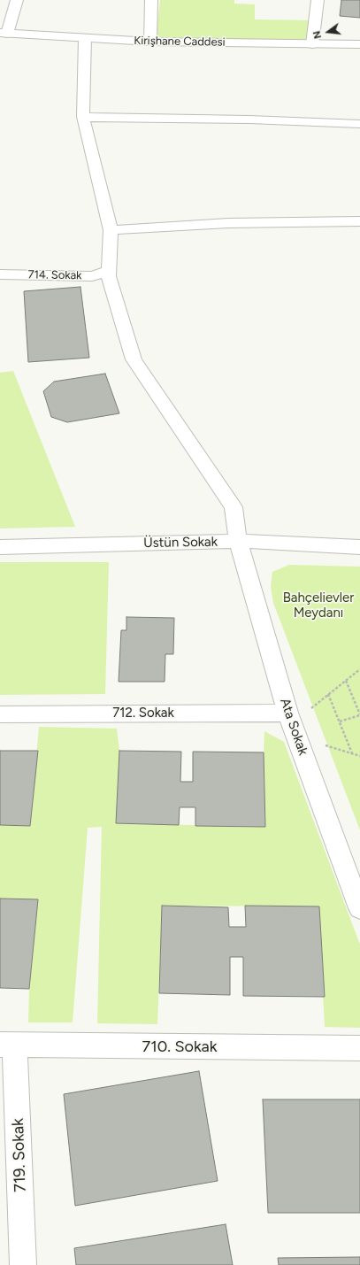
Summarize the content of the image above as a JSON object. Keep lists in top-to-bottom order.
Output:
{
  "streets": {
    "street": [
      "Kirişhane Caddesi",
      "714. Sokak",
      "Üstün Sokak",
      "712. Sokak",
      "Ata Sokak",
      "710. Sokak",
      "719. Sokak"
    ]
  },
  "crossings": [
    ["Kirişhane Caddesi", "Ata Sokak"],
    ["714. Sokak", "Ata Sokak"],
    ["Üstün Sokak", "Ata Sokak"],
    ["712. Sokak", "Ata Sokak"],
    ["710. Sokak", "719. Sokak"]
  ],
  "parks": ["Bahçelievler Meydanı"],
  "north": "left"
}
